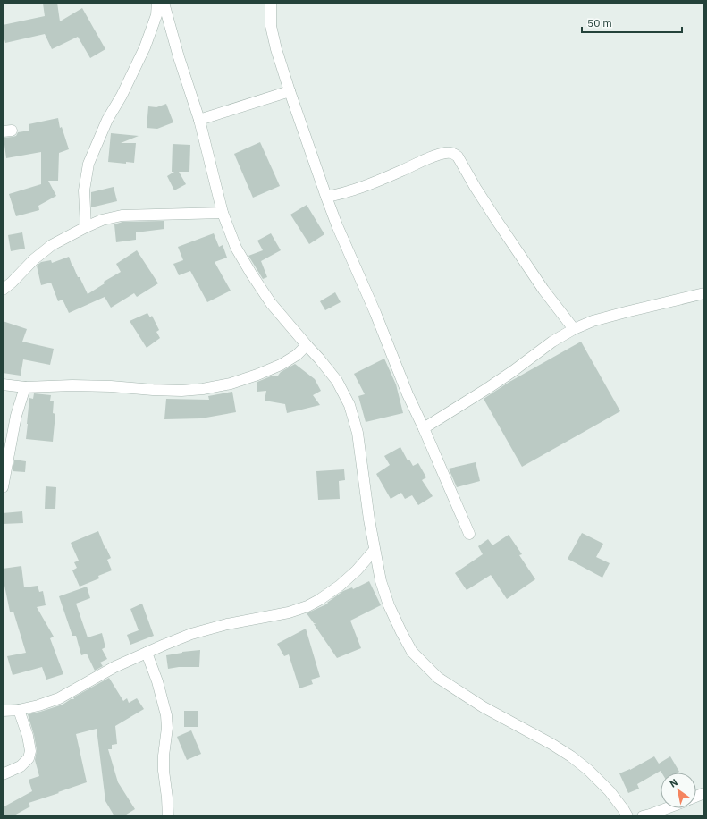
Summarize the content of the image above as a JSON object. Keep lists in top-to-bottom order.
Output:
{
  "scale_bar": "50 m",
  "north": "top left"
}
